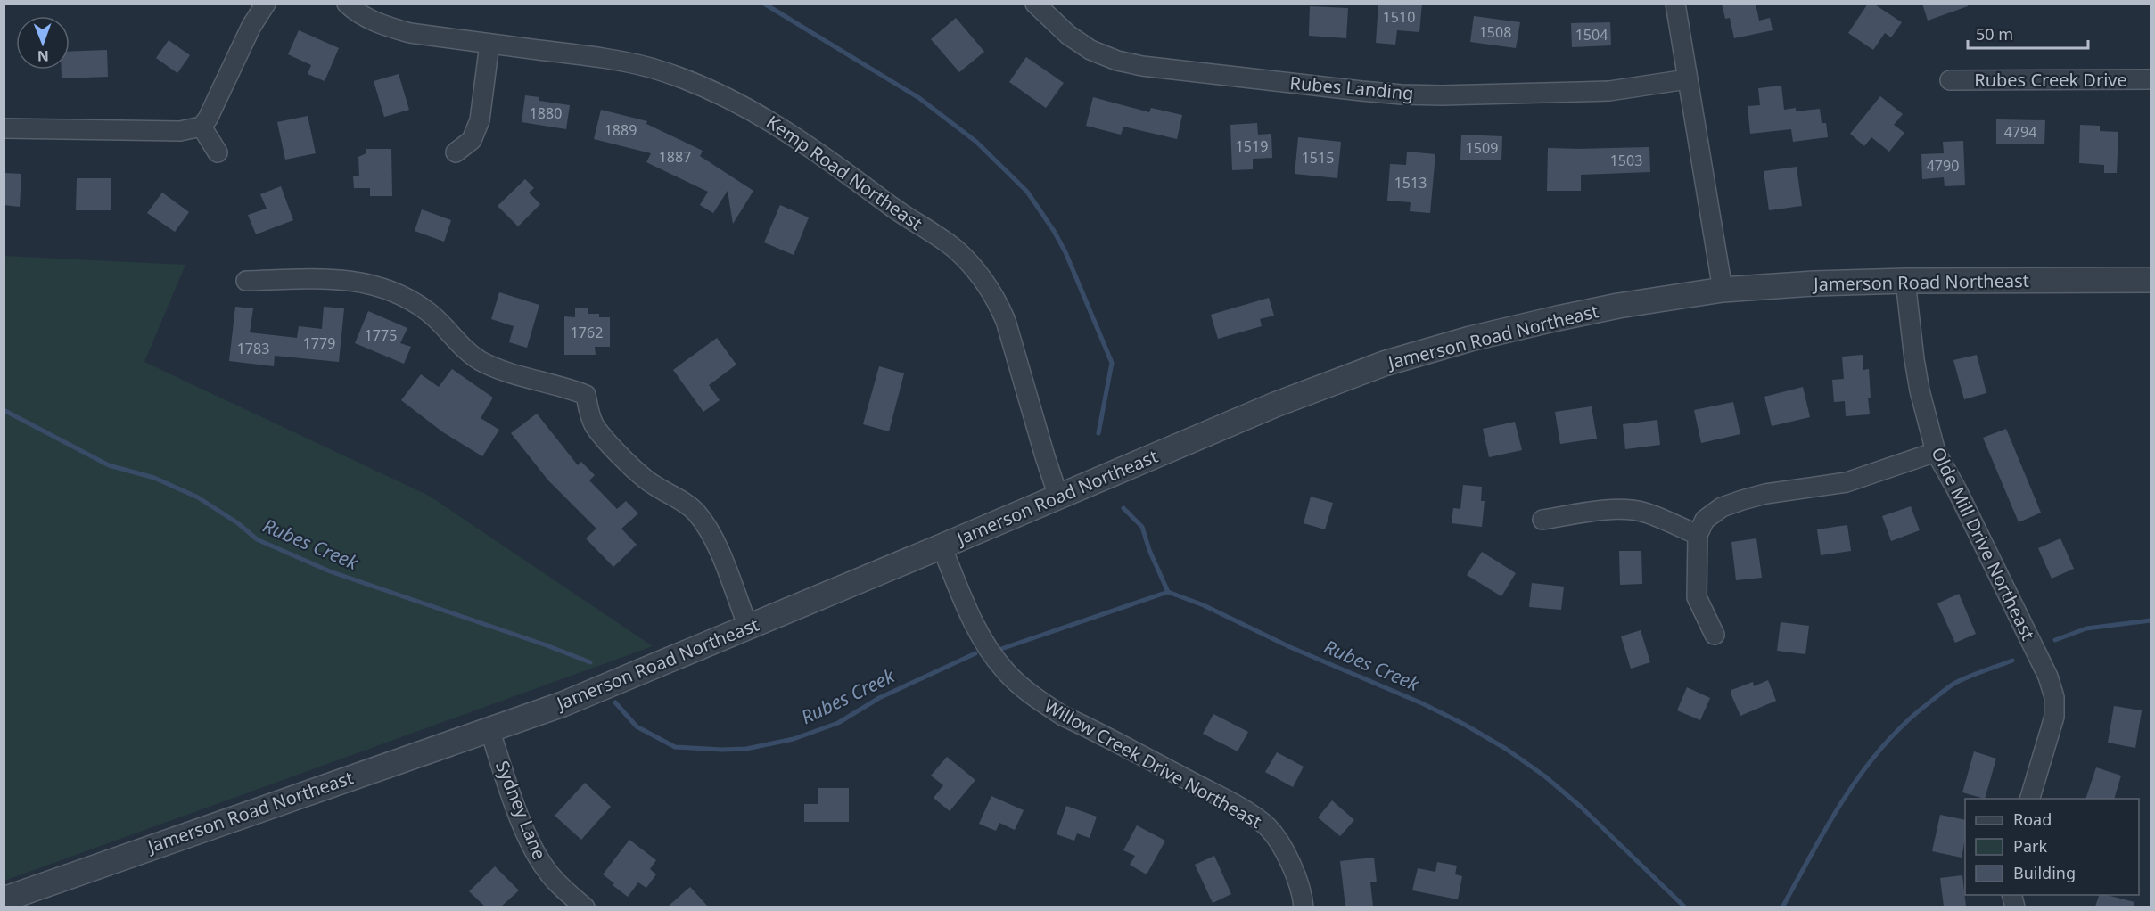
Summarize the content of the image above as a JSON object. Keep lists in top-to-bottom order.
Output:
{
  "streets": {
    "street": [
      "Rubes Creek Drive",
      "Rubes Landing",
      "Kemp Road Northeast",
      "Jamerson Road Northeast",
      "Olde Mill Drive Northeast",
      "Willow Creek Drive Northeast",
      "Sydney Lane"
    ]
  },
  "crossings": [
    ["Kemp Road Northeast", "Jamerson Road Northeast"],
    ["Jamerson Road Northeast", "Olde Mill Drive Northeast"],
    ["Jamerson Road Northeast", "Willow Creek Drive Northeast"],
    ["Jamerson Road Northeast", "Sydney Lane"]
  ],
  "water": ["Rubes Creek"],
  "house_numbers": [
    "1510",
    "1508",
    "1504",
    "1880",
    "1889",
    "4794",
    "1519",
    "1509",
    "1887",
    "1515",
    "1503",
    "4790",
    "1513",
    "1762",
    "1775",
    "1779",
    "1783"
  ],
  "legend": ["Road", "Park", "Building"],
  "scale_bar": "50 m",
  "north": "bottom"
}
